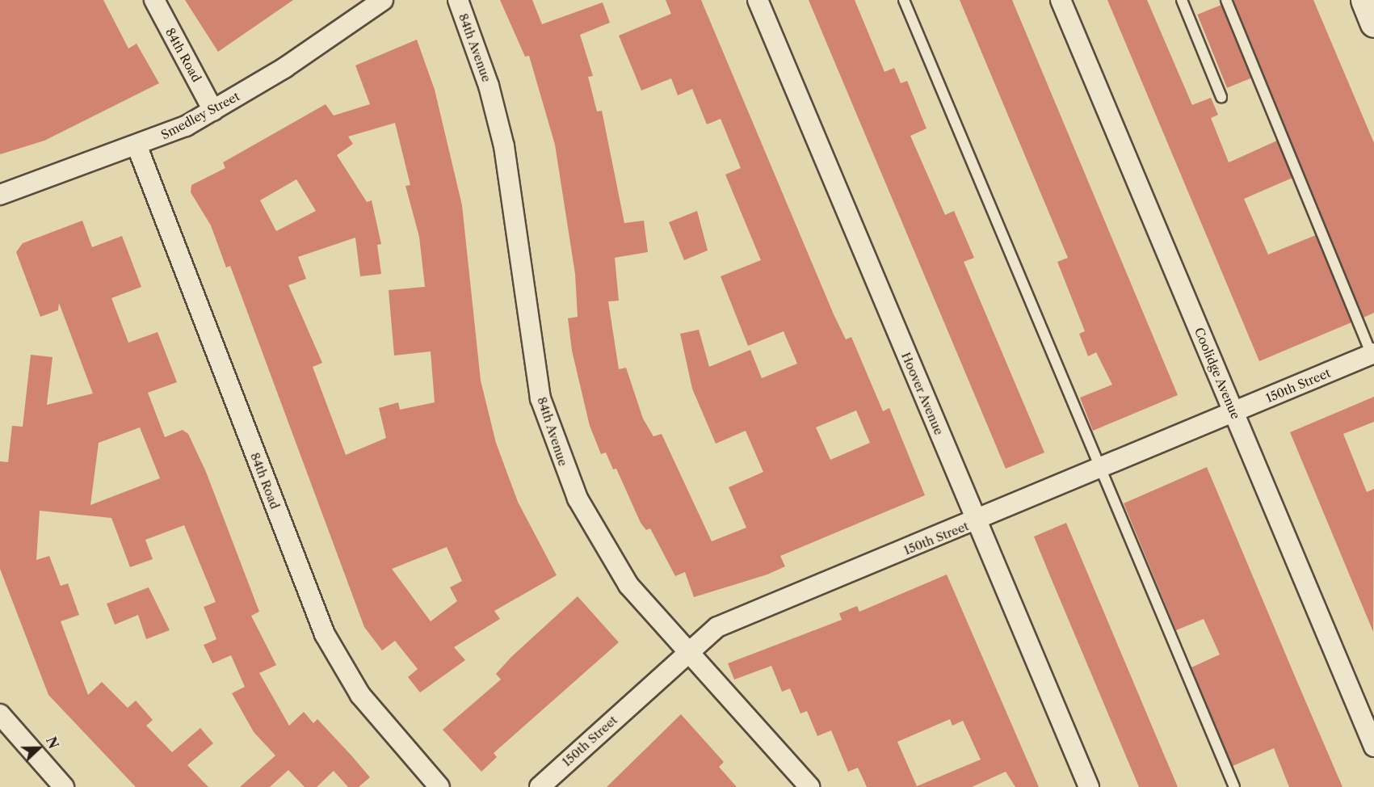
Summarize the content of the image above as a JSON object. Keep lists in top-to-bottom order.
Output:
{
  "streets": {
    "street": [
      "84th Avenue",
      "84th Road",
      "Smedley Street",
      "Coolidge Avenue",
      "150th Street",
      "Hoover Avenue"
    ]
  },
  "crossings": [
    ["84th Avenue", "150th Street"],
    ["84th Road", "Smedley Street"],
    ["Coolidge Avenue", "150th Street"],
    ["150th Street", "Hoover Avenue"]
  ],
  "north": "right"
}
